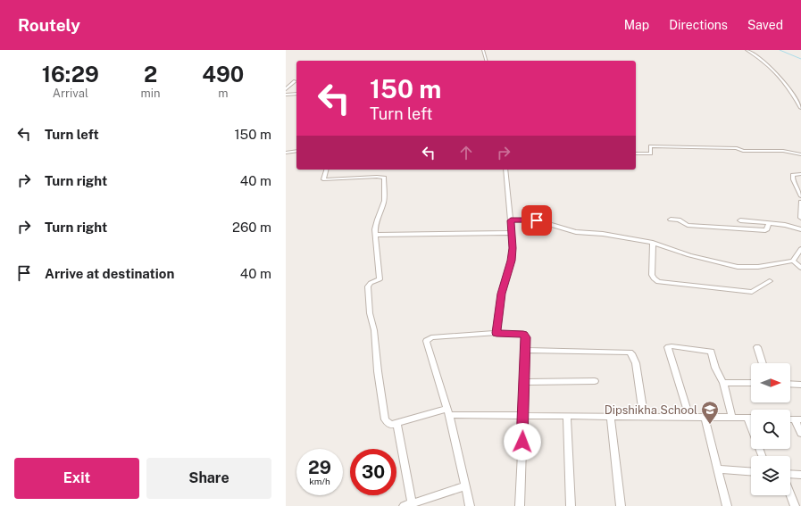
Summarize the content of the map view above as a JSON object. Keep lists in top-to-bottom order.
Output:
{
  "places": {
    "school or university": ["Dipshikha School"]
  },
  "north": "right",
  "page": {
    "header": "Routely",
    "nav": ["Map", "Directions", "Saved"],
    "eta": [
      "16:29",
      "Arrival",
      "2",
      "min",
      "490",
      "m"
    ],
    "turn": ["150 m", "Turn left"],
    "list": [
      {
        "name": "Turn left",
        "value": "150 m"
      },
      {
        "name": "Turn right",
        "value": "40 m"
      },
      {
        "name": "Turn right",
        "value": "260 m"
      },
      {
        "name": "Arrive at destination",
        "value": "40 m"
      }
    ],
    "speed": "29 km/h",
    "limit": "30",
    "buttons": ["Exit", "Share"]
  }
}
